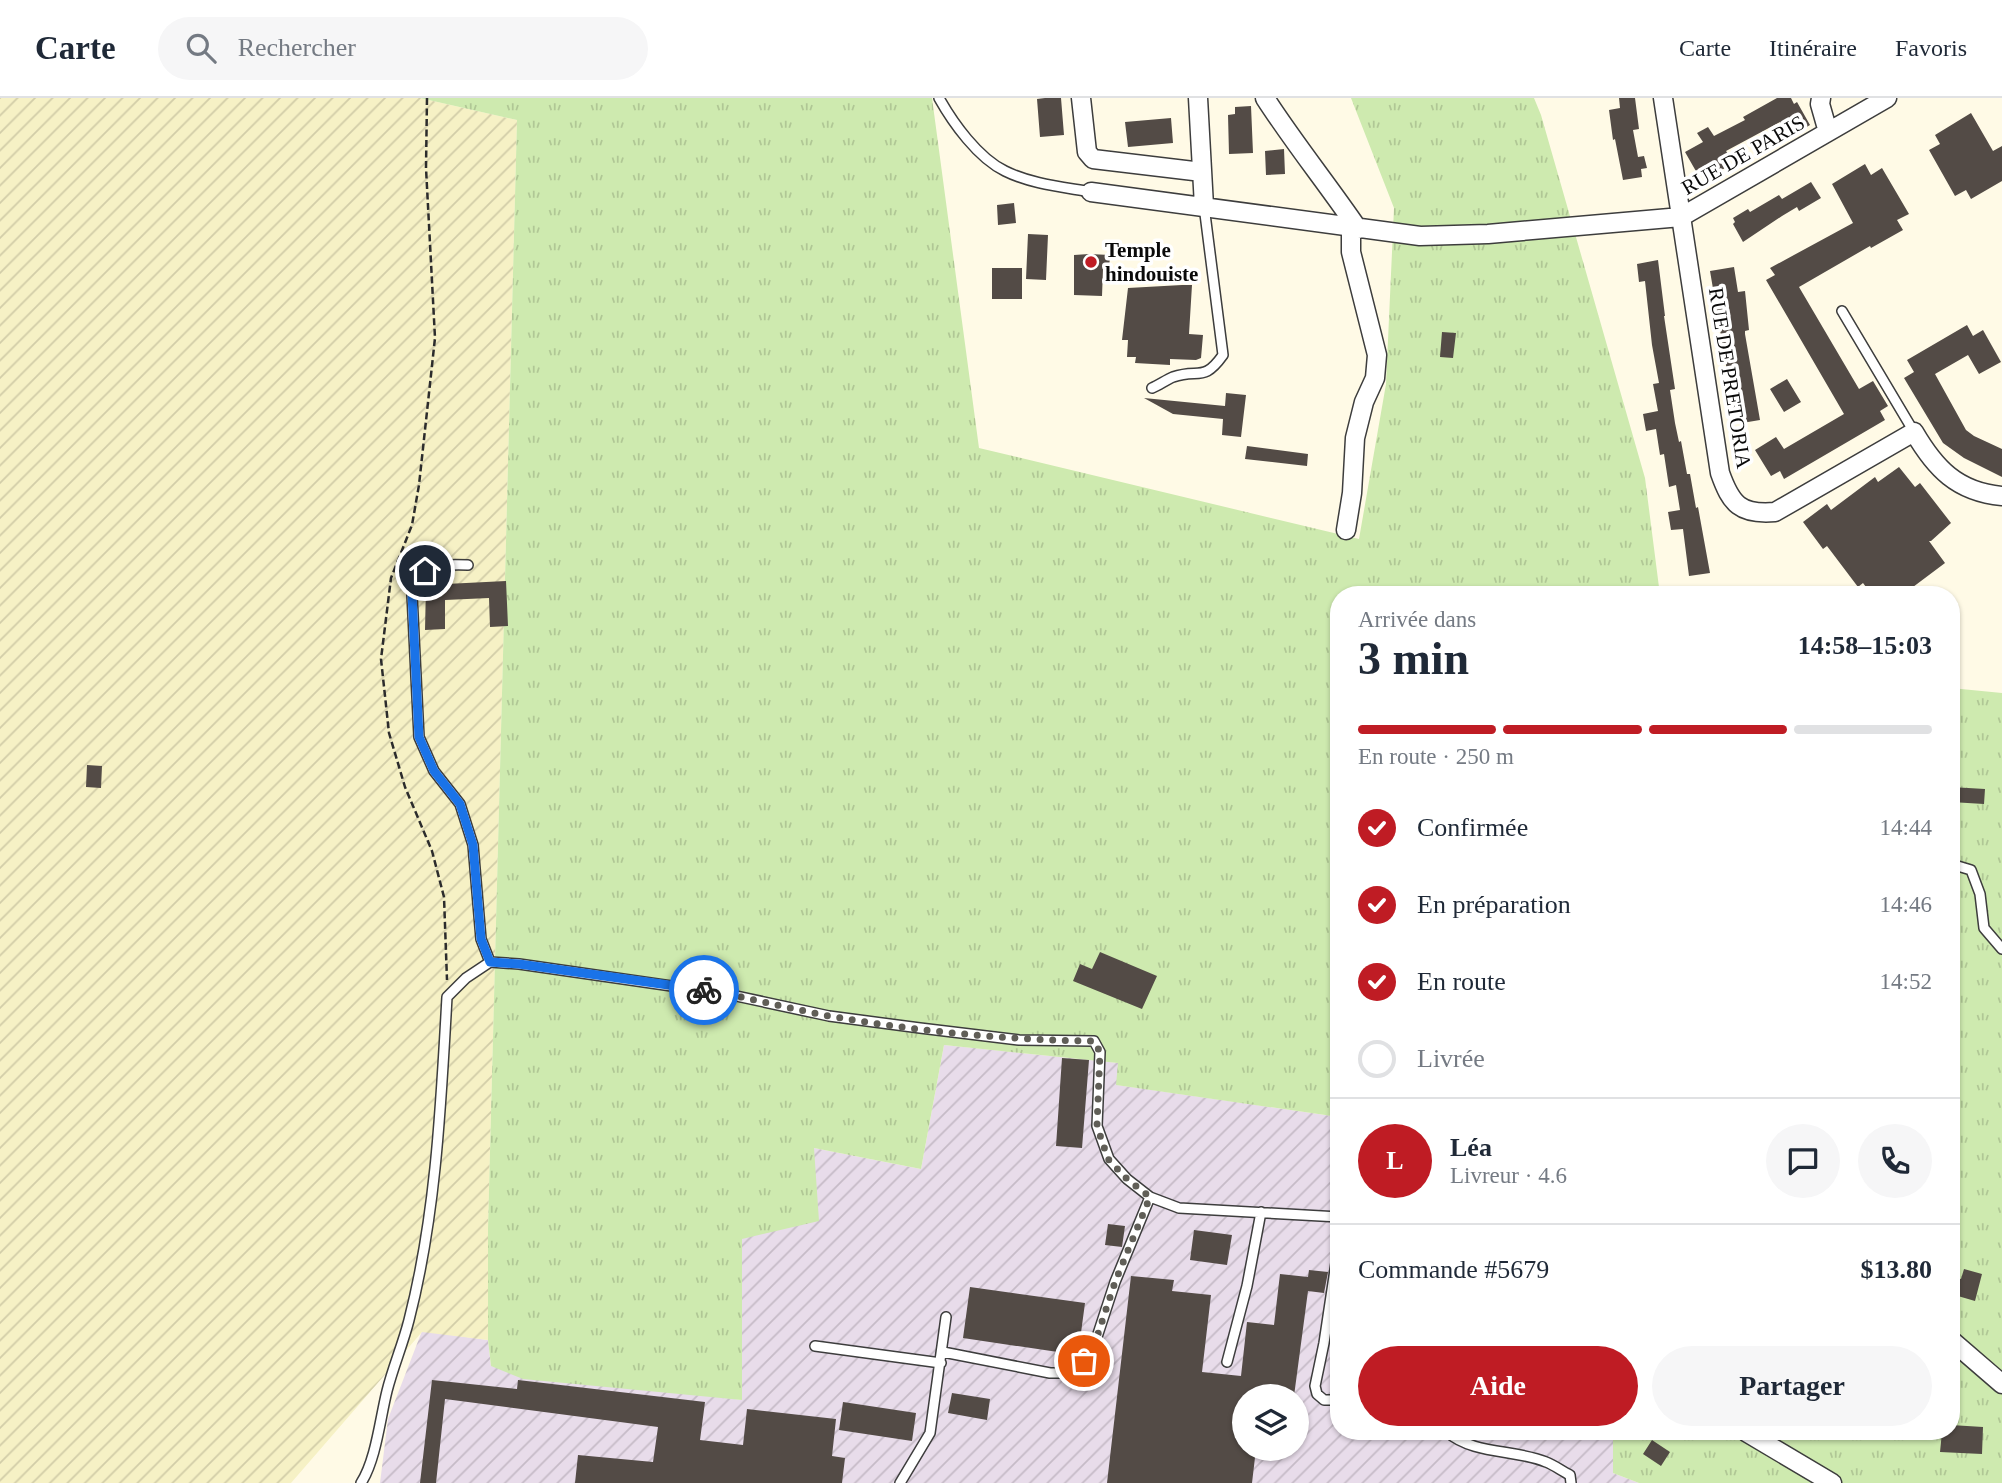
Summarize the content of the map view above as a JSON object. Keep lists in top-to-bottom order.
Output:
{
  "streets": {
    "street": ["RUE DE PARIS", "RUE DE PRETORIA"]
  },
  "crossings": [
    ["RUE DE PARIS", "RUE DE PRETORIA"]
  ],
  "places": ["Temple hindouiste"],
  "page": {
    "header": "Carte",
    "search": "Rechercher",
    "nav": ["Carte", "Itinéraire", "Favoris"],
    "heading": ["3 min", "Arrivée dans", "14:58–15:03"],
    "panel": [
      "Léa",
      "Livreur · 4.6",
      "Commande #5679",
      "$13.80"
    ],
    "bar": "En route · 250 m",
    "list": [
      ["Confirmée", "14:44"],
      ["En préparation", "14:46"],
      ["En route", "14:52"],
      "Livrée"
    ],
    "round": "L",
    "buttons": ["Aide", "Partager"]
  }
}
